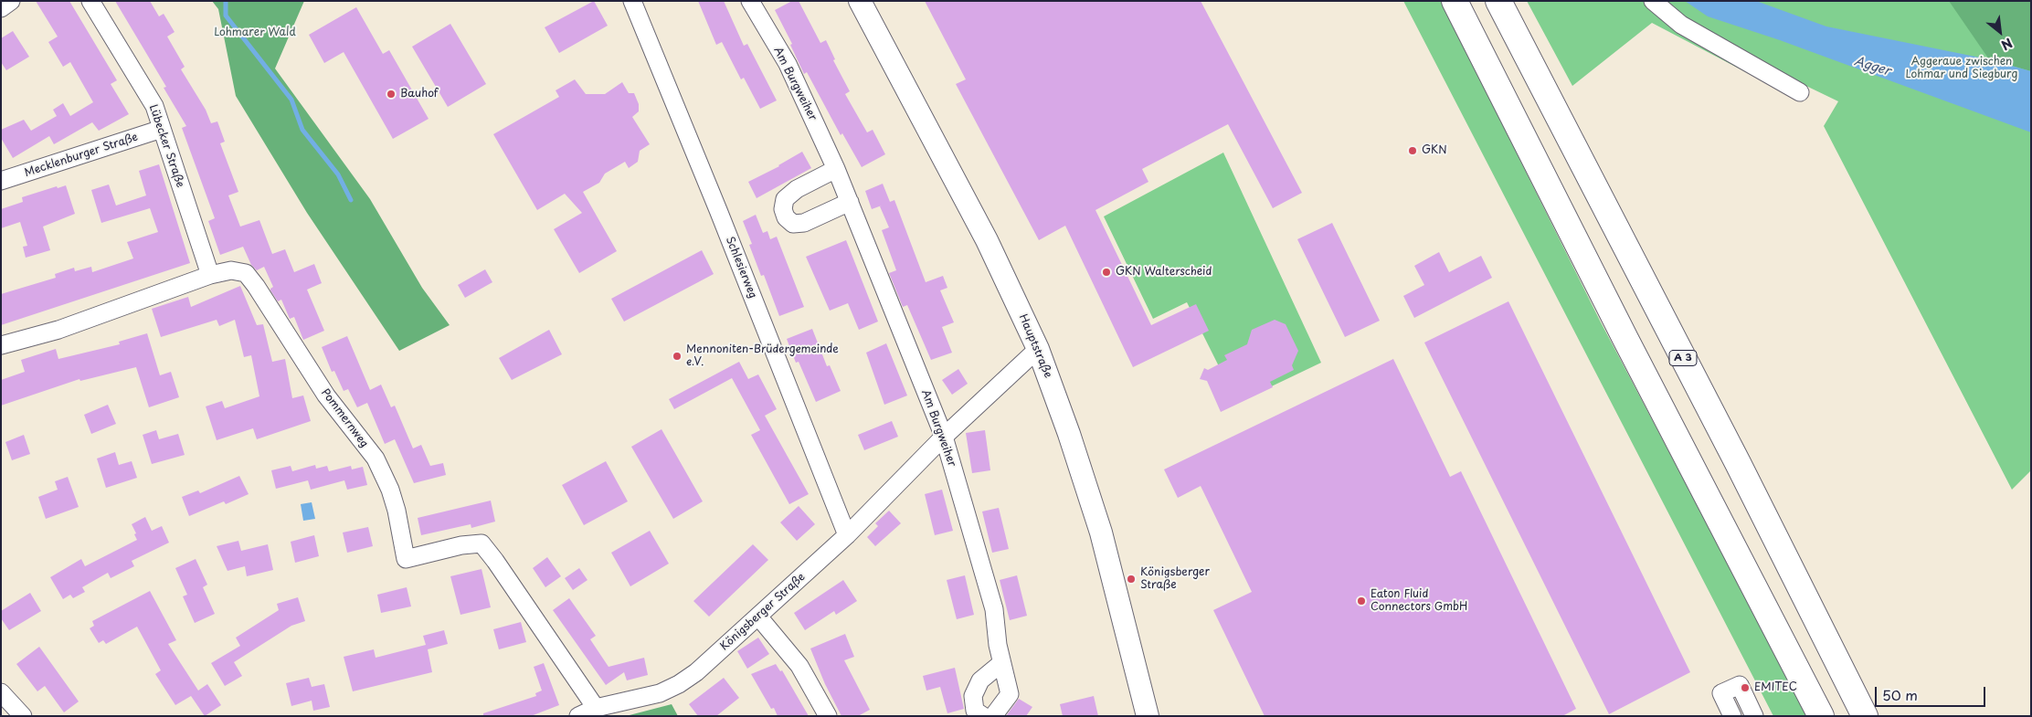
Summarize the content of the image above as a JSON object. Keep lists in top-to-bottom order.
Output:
{
  "streets": {
    "highway": ["A 3"],
    "main road": ["Hauptstraße"],
    "street": [
      "Am Burgweiher",
      "Lübecker Straße",
      "Mecklenburger Straße",
      "Schlesierweg",
      "Pommernweg",
      "Königsberger Straße"
    ]
  },
  "crossings": [
    ["Am Burgweiher", "Königsberger Straße"],
    ["Lübecker Straße", "Mecklenburger Straße"],
    ["Lübecker Straße", "Pommernweg"],
    ["Schlesierweg", "Königsberger Straße"],
    ["Hauptstraße", "Königsberger Straße"],
    ["Pommernweg", "Königsberger Straße"]
  ],
  "water": ["Agger"],
  "parks": ["Lohmarer Wald", "Aggeraue zwischen Lohmar und Siegburg"],
  "places": [
    "Bauhof",
    "GKN",
    "GKN Walterscheid",
    "Mennoniten-Brüdergemeinde e.V.",
    "Königsberger Straße",
    "Eaton Fluid Connectors GmbH",
    "EMITEC"
  ],
  "scale_bar": "50 m",
  "north": "bottom right"
}
